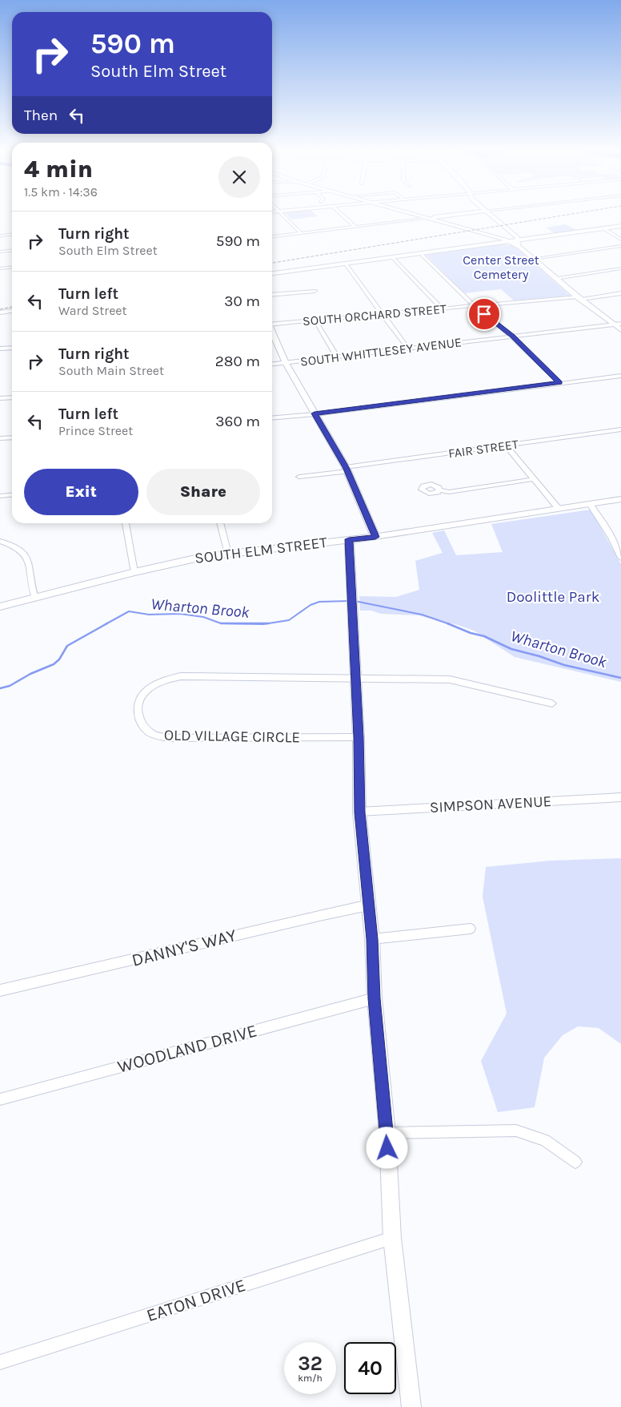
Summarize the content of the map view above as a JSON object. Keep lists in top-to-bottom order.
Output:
{
  "streets": {
    "main road": ["SOUTH ELM STREET"],
    "street": [
      "SOUTH ORCHARD STREET",
      "SOUTH WHITTLESEY AVENUE",
      "FAIR STREET",
      "OLD VILLAGE CIRCLE",
      "SIMPSON AVENUE",
      "DANNY'S WAY",
      "WOODLAND DRIVE",
      "EATON DRIVE"
    ]
  },
  "water": ["Wharton Brook"],
  "parks": ["Center Street Cemetery", "Doolittle Park"],
  "page": {
    "turn": ["590 m", "South Elm Street"],
    "then": "Then",
    "heading": ["4 min", "1.5 km · 14:36"],
    "list": [
      {
        "name": "Turn right",
        "note": "South Elm Street",
        "value": "590 m"
      },
      {
        "name": "Turn left",
        "note": "Ward Street",
        "value": "30 m"
      },
      {
        "name": "Turn right",
        "note": "South Main Street",
        "value": "280 m"
      },
      {
        "name": "Turn left",
        "note": "Prince Street",
        "value": "360 m"
      }
    ],
    "buttons": ["Exit", "Share"],
    "speed": "32 km/h",
    "limit": "40"
  }
}
